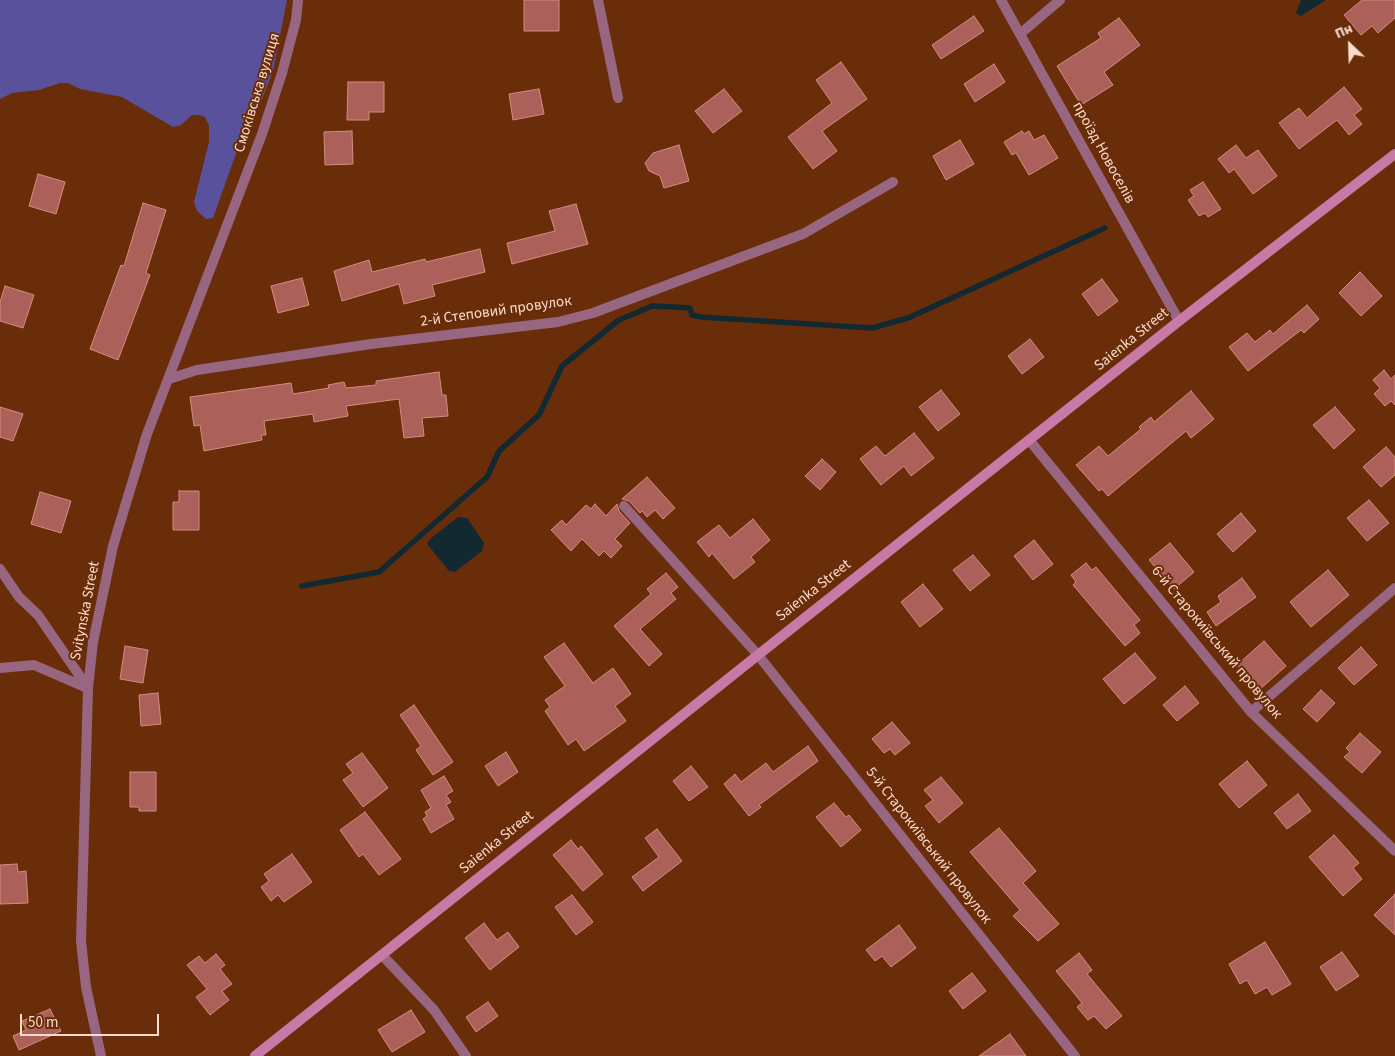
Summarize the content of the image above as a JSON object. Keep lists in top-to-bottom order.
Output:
{
  "streets": {
    "street": [
      "Смоківська вулиця",
      "проїзд Новоселів",
      "2-й Степовий провулок",
      "Saienka Street",
      "Svitynska Street",
      "6-й Старокиївський провулок",
      "5-й Старокиївський провулок"
    ]
  },
  "crossings": [
    ["Смоківська вулиця", "Svitynska Street"],
    ["проїзд Новоселів", "Saienka Street"],
    ["2-й Степовий провулок", "Svitynska Street"],
    ["Saienka Street", "6-й Старокиївський провулок"],
    ["Saienka Street", "5-й Старокиївський провулок"]
  ],
  "scale_bar": "50 m",
  "north": "top left"
}
